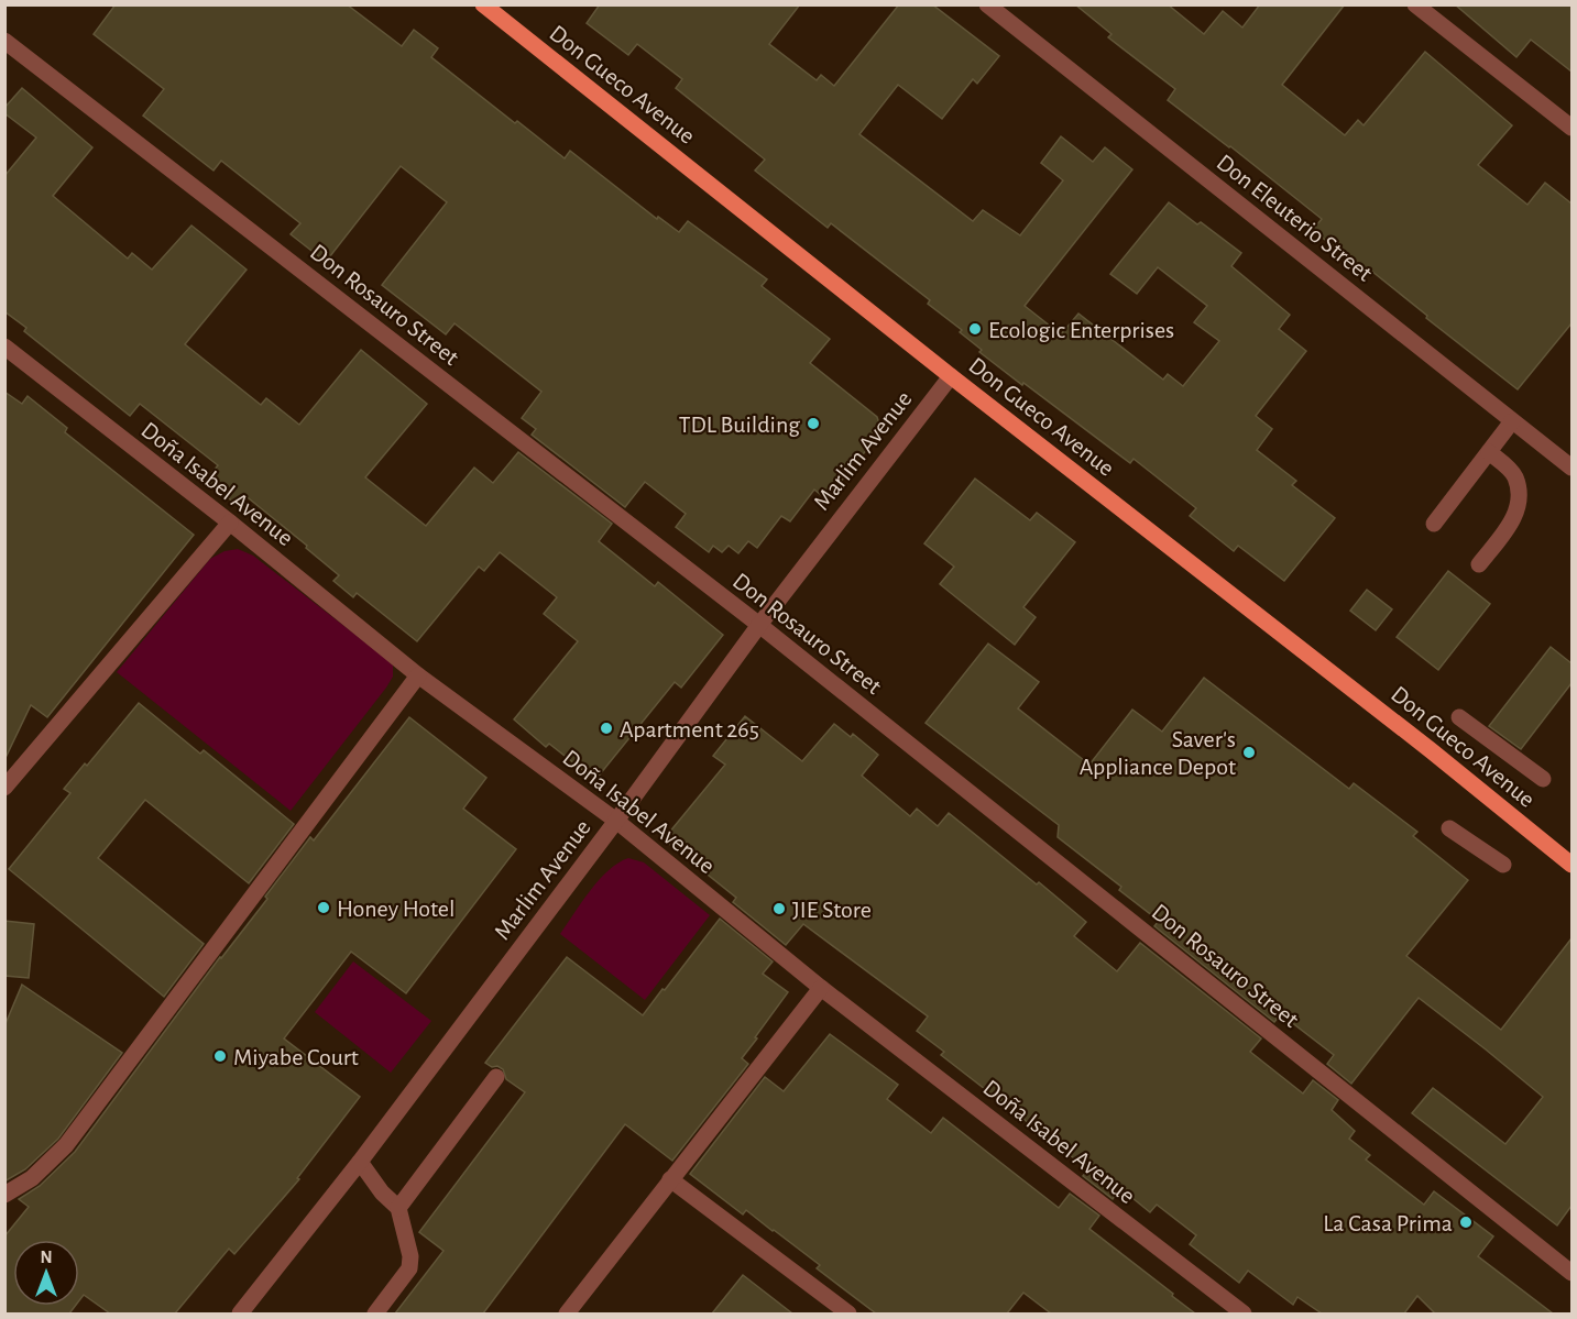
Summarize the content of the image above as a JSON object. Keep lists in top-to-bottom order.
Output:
{
  "streets": {
    "main road": ["Don Gueco Avenue"],
    "street": [
      "Don Eleuterio Street",
      "Don Rosauro Street",
      "Marlim Avenue",
      "Doña Isabel Avenue"
    ]
  },
  "crossings": [
    ["Don Gueco Avenue", "Marlim Avenue"],
    ["Don Rosauro Street", "Marlim Avenue"],
    ["Marlim Avenue", "Doña Isabel Avenue"]
  ],
  "places": [
    "Ecologic Enterprises",
    "TDL Building",
    "Apartment 265",
    "Saver's Appliance Depot",
    "Honey Hotel",
    "JIE Store",
    "Miyabe Court",
    "La Casa Prima"
  ],
  "north": "top"
}
